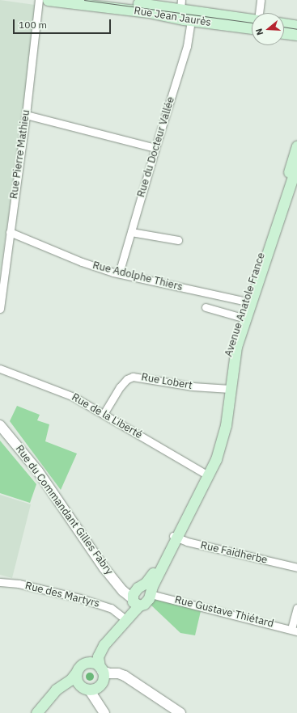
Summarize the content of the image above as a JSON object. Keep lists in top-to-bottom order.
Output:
{
  "streets": {
    "main road": ["Rue Jean Jaurès", "Avenue Anatole France"],
    "street": [
      "Rue du Docteur Vallée",
      "Rue Pierre Mathieu",
      "Rue Adolphe Thiers",
      "Rue Lobert",
      "Rue de la Liberté",
      "Rue du Commandant Gilles Fabry",
      "Rue Faidherbe",
      "Rue des Martyrs",
      "Rue Gustave Thiétard"
    ]
  },
  "crossings": [
    ["Rue Jean Jaurès", "Rue du Docteur Vallée"],
    ["Rue du Docteur Vallée", "Rue Adolphe Thiers"],
    ["Rue Pierre Mathieu", "Rue Adolphe Thiers"],
    ["Rue Adolphe Thiers", "Avenue Anatole France"],
    ["Avenue Anatole France", "Rue Lobert"],
    ["Avenue Anatole France", "Rue de la Liberté"],
    ["Avenue Anatole France", "Rue du Commandant Gilles Fabry"],
    ["Avenue Anatole France", "Rue Faidherbe"],
    ["Avenue Anatole France", "Rue des Martyrs"],
    ["Avenue Anatole France", "Rue Gustave Thiétard"],
    ["Rue Lobert", "Rue de la Liberté"],
    ["Rue du Commandant Gilles Fabry", "Rue Gustave Thiétard"]
  ],
  "scale_bar": "100 m",
  "north": "left"
}
